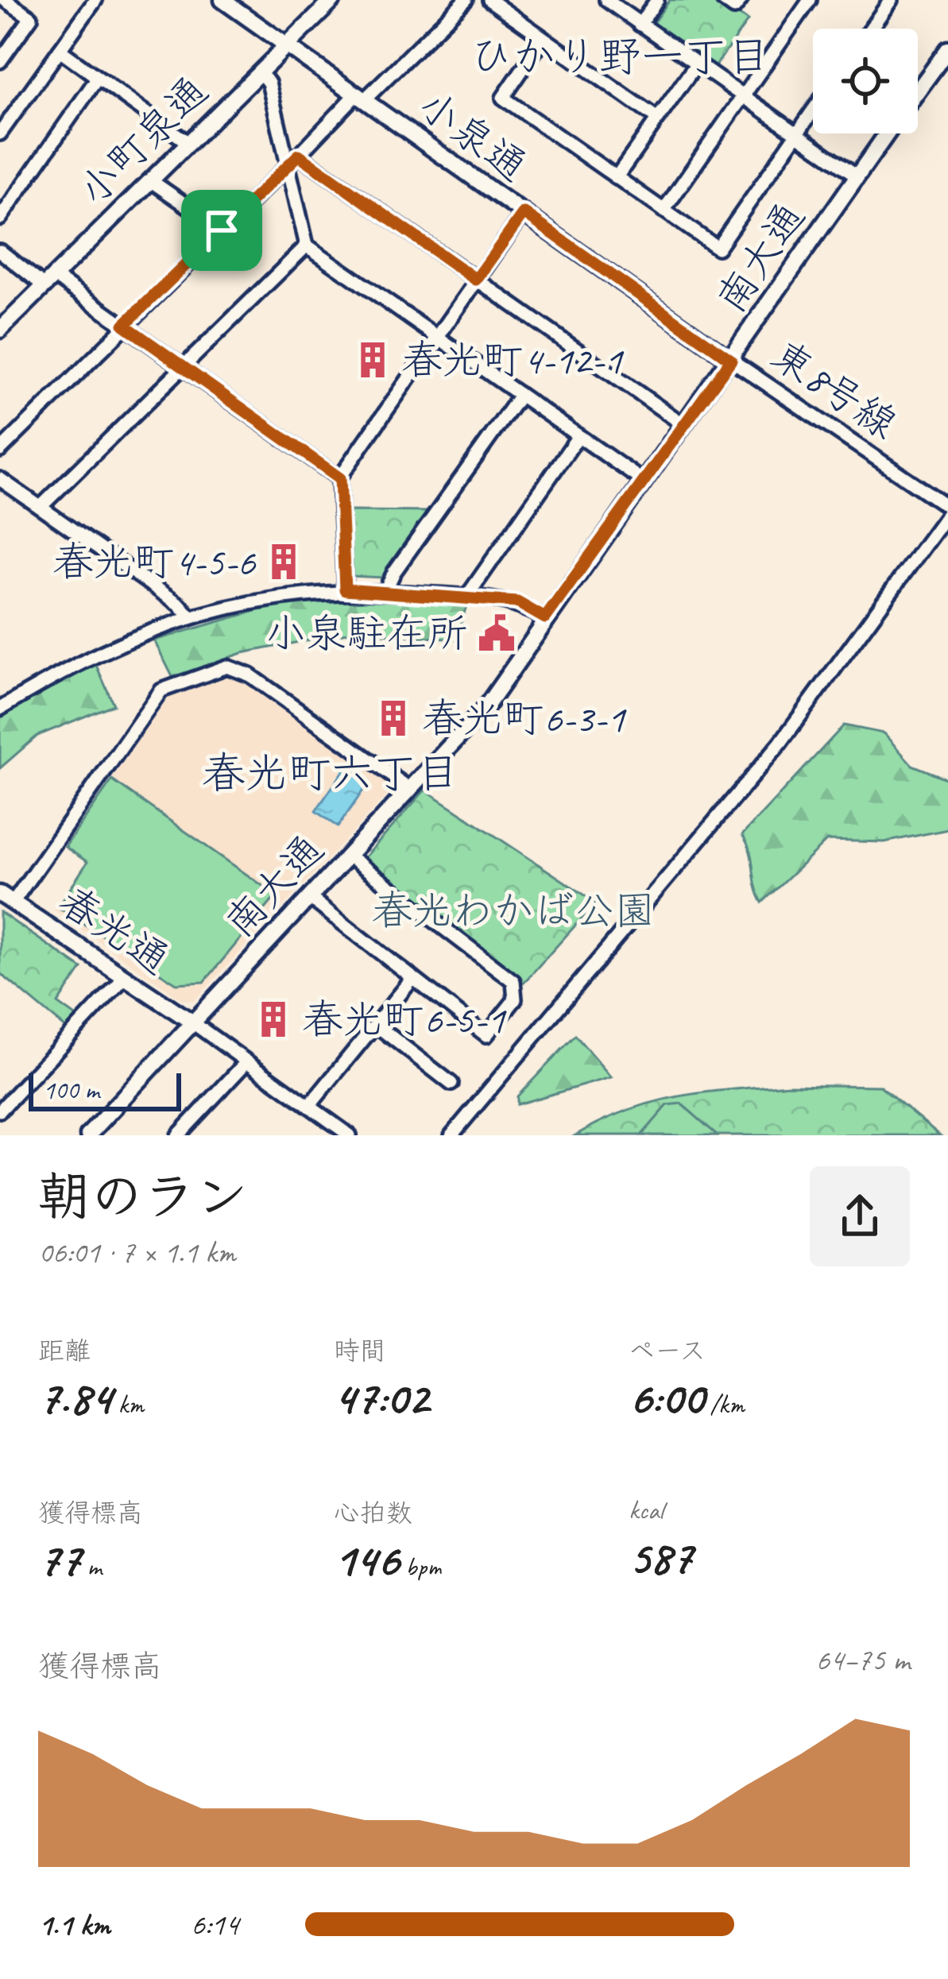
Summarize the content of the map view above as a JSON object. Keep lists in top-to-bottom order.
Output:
{
  "streets": {
    "street": [
      "小泉通",
      "小町泉通",
      "南大通",
      "東8号線",
      "春光通"
    ]
  },
  "crossings": [
    ["小泉通", "小町泉通"],
    ["小泉通", "南大通"],
    ["小泉通", "東8号線"],
    ["南大通", "東8号線"],
    ["南大通", "春光通"]
  ],
  "districts": ["ひかり野一丁目", "春光町六丁目"],
  "parks": ["春光わかば公園"],
  "places": {
    "building": [
      "春光町4-12-1",
      "春光町4-5-6",
      "春光町6-3-1",
      "春光町6-5-1"
    ],
    "public building": ["小泉駐在所"]
  },
  "scale_bar": "100 m",
  "page": {
    "scale": "100 m",
    "heading": ["朝のラン", "06:01 · 7 × 1.1 km"],
    "stats": [
      ["距離", "7.84 km"],
      ["時間", "47:02"],
      ["ペース", "6:00 /km"],
      ["獲得標高", "77 m"],
      ["心拍数", "146 bpm"],
      ["kcal", "587"]
    ],
    "chart": ["獲得標高", "64–75 m"],
    "list": [
      {
        "name": "1.1 km",
        "note": "6:14"
      }
    ]
  }
}
